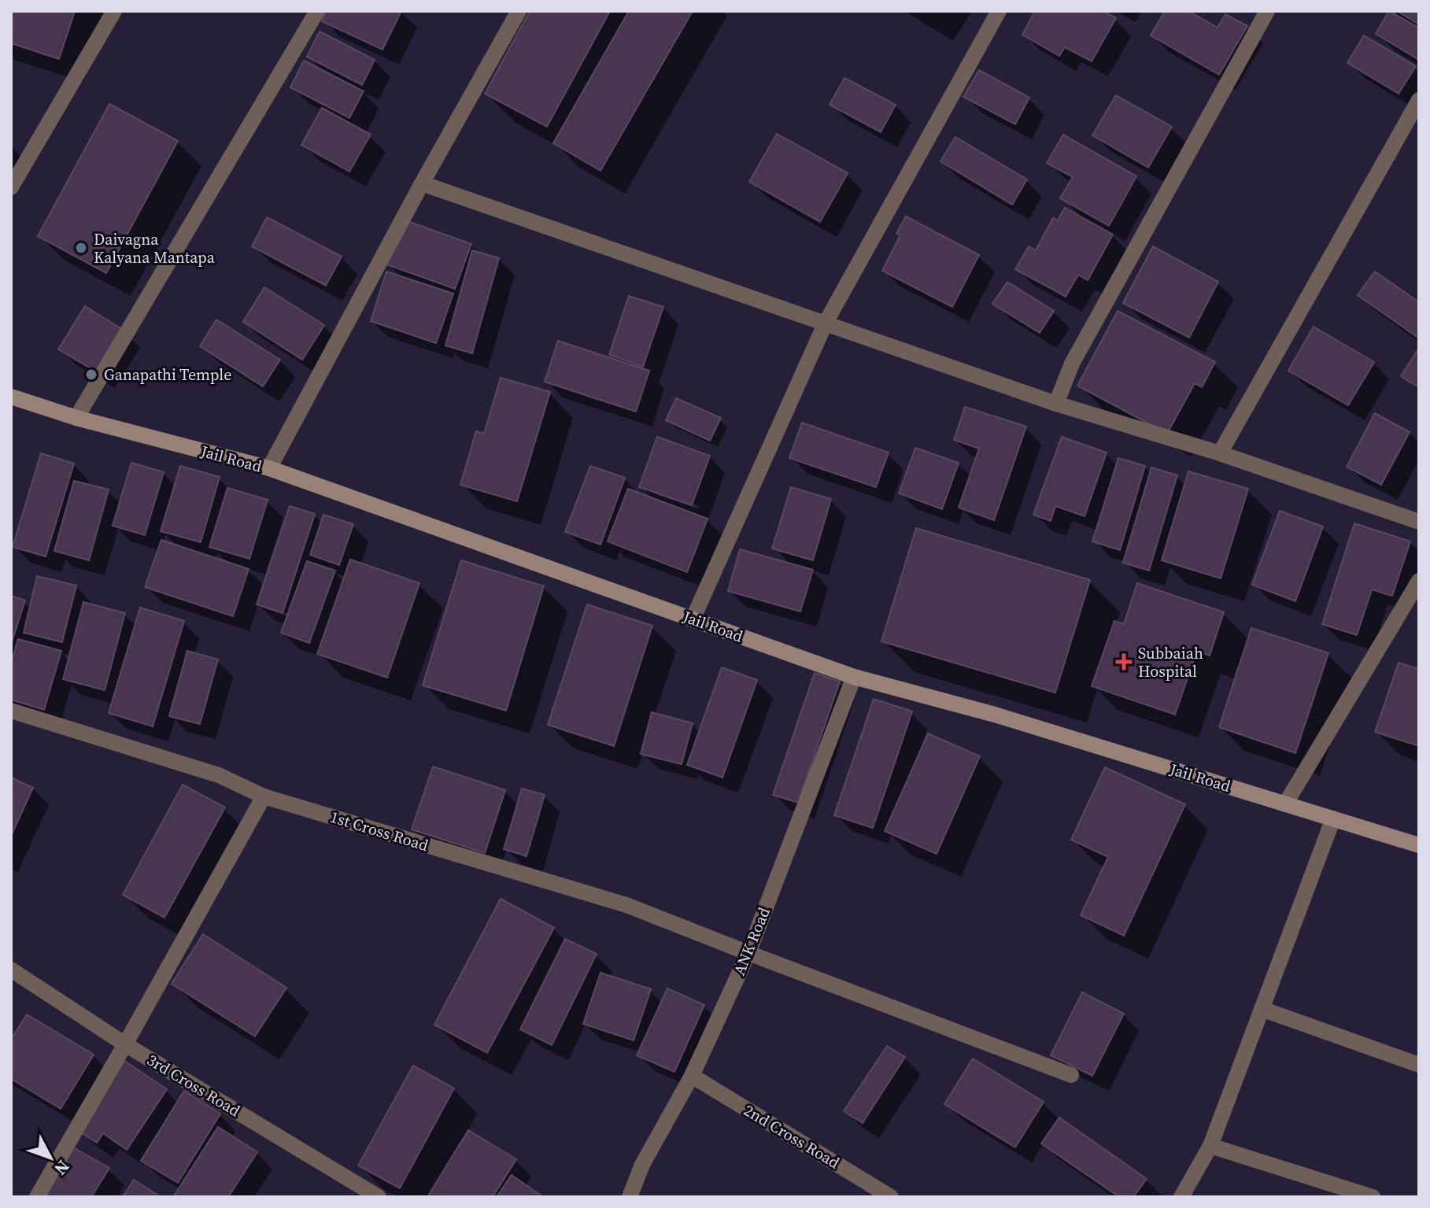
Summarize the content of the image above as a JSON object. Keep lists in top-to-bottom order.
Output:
{
  "streets": {
    "main road": ["Jail Road"],
    "street": [
      "1st Cross Road",
      "ANK Road",
      "3rd Cross Road",
      "2nd Cross Road"
    ]
  },
  "crossings": [
    ["Jail Road", "ANK Road"],
    ["1st Cross Road", "ANK Road"],
    ["ANK Road", "2nd Cross Road"]
  ],
  "places": {
    "other": ["Daivagna Kalyana Mantapa", "Ganapathi Temple"],
    "health": ["Subbaiah Hospital"]
  },
  "north": "bottom right"
}
